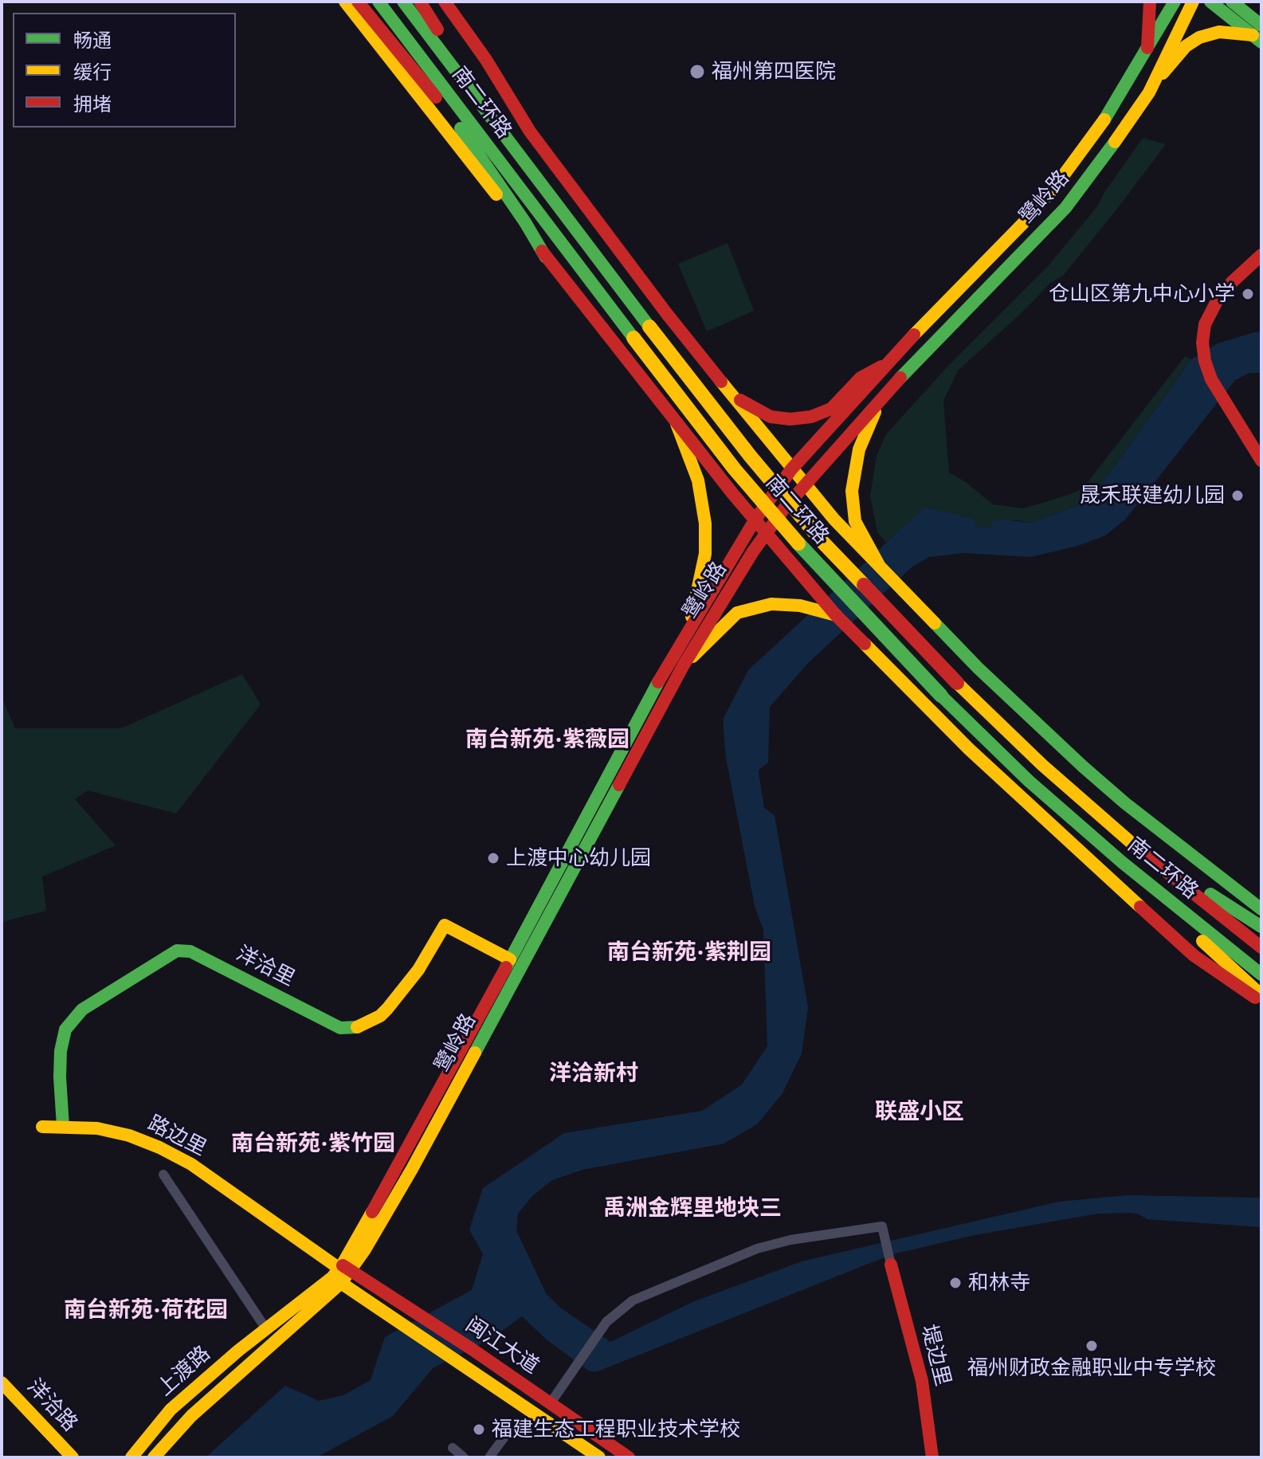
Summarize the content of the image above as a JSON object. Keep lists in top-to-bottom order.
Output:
{
  "streets": {
    "main road": [
      "南二环路",
      "鹭岭路",
      "洋洽里",
      "路边里",
      "闽江大道",
      "堤边里",
      "上渡路",
      "洋洽路"
    ]
  },
  "crossings": [
    ["鹭岭路", "洋洽里"],
    ["鹭岭路", "路边里"],
    ["鹭岭路", "闽江大道"],
    ["鹭岭路", "上渡路"],
    ["洋洽里", "路边里"],
    ["路边里", "闽江大道"],
    ["路边里", "上渡路"],
    ["闽江大道", "上渡路"]
  ],
  "districts": [
    "南台新苑·紫薇园",
    "南台新苑·紫荆园",
    "洋洽新村",
    "联盛小区",
    "南台新苑·紫竹园",
    "禹洲金辉里地块三",
    "南台新苑·荷花园"
  ],
  "places": [
    "福州第四医院",
    "仓山区第九中心小学",
    "晟禾联建幼儿园",
    "上渡中心幼儿园",
    "和林寺",
    "福州财政金融职业中专学校",
    "福建生态工程职业技术学校"
  ],
  "legend": ["畅通", "缓行", "拥堵"]
}
